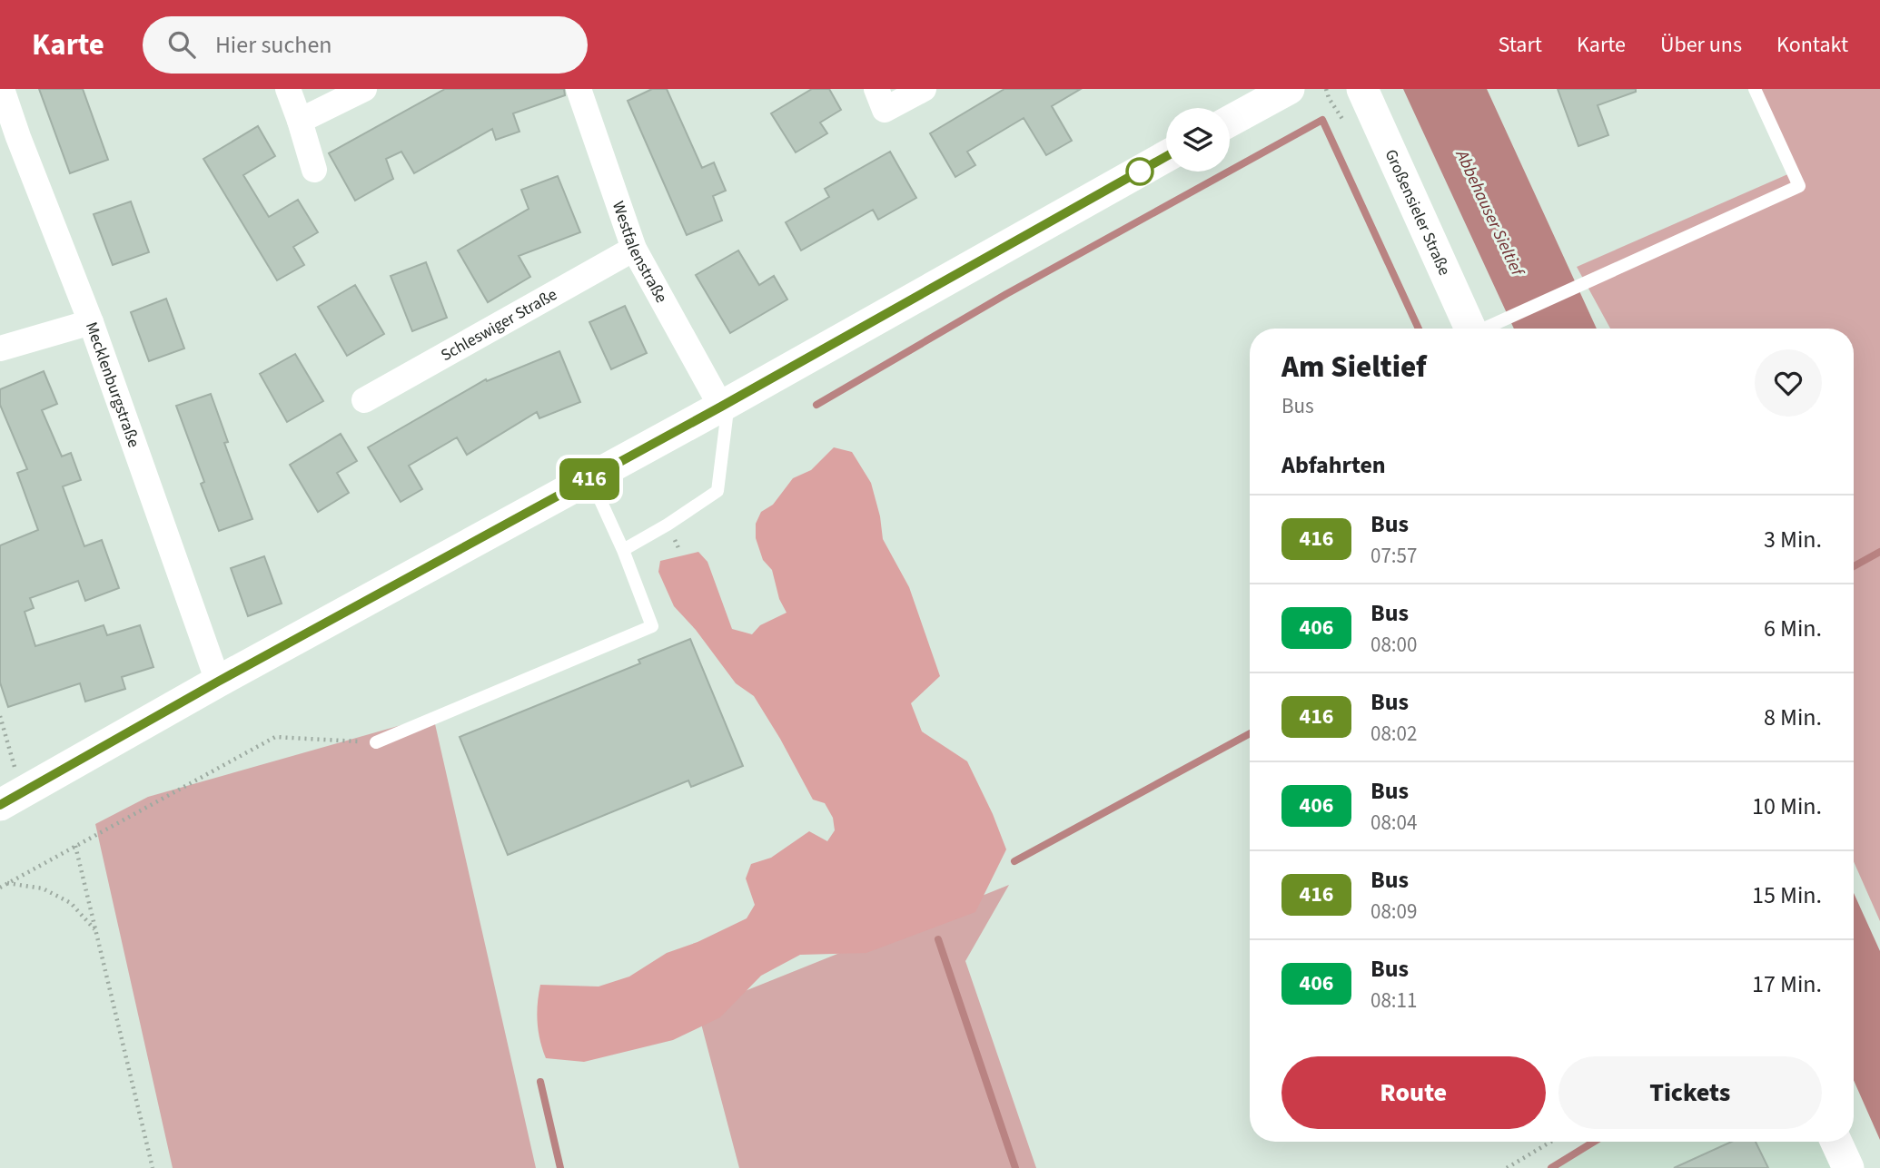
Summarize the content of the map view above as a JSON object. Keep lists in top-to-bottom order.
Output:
{
  "streets": {
    "street": [
      "Großensieler Straße",
      "Westfalenstraße",
      "Schleswiger Straße",
      "Mecklenburgstraße"
    ]
  },
  "crossings": [
    ["Westfalenstraße", "Schleswiger Straße"]
  ],
  "water": ["Abbehauser Sieltief"],
  "lines": ["bus line 416"],
  "page": {
    "header": "Karte",
    "search": "Hier suchen",
    "nav": [
      "Start",
      "Karte",
      "Über uns",
      "Kontakt"
    ],
    "on_map": "416",
    "heading": [
      ["Am Sieltief", "Bus"],
      "Abfahrten"
    ],
    "list": [
      {
        "mark": "416",
        "name": "Bus",
        "note": "07:57",
        "value": "3 Min."
      },
      {
        "mark": "406",
        "name": "Bus",
        "note": "08:00",
        "value": "6 Min."
      },
      {
        "mark": "416",
        "name": "Bus",
        "note": "08:02",
        "value": "8 Min."
      },
      {
        "mark": "406",
        "name": "Bus",
        "note": "08:04",
        "value": "10 Min."
      },
      {
        "mark": "416",
        "name": "Bus",
        "note": "08:09",
        "value": "15 Min."
      },
      {
        "mark": "406",
        "name": "Bus",
        "note": "08:11",
        "value": "17 Min."
      }
    ],
    "buttons": ["Route", "Tickets"]
  }
}
